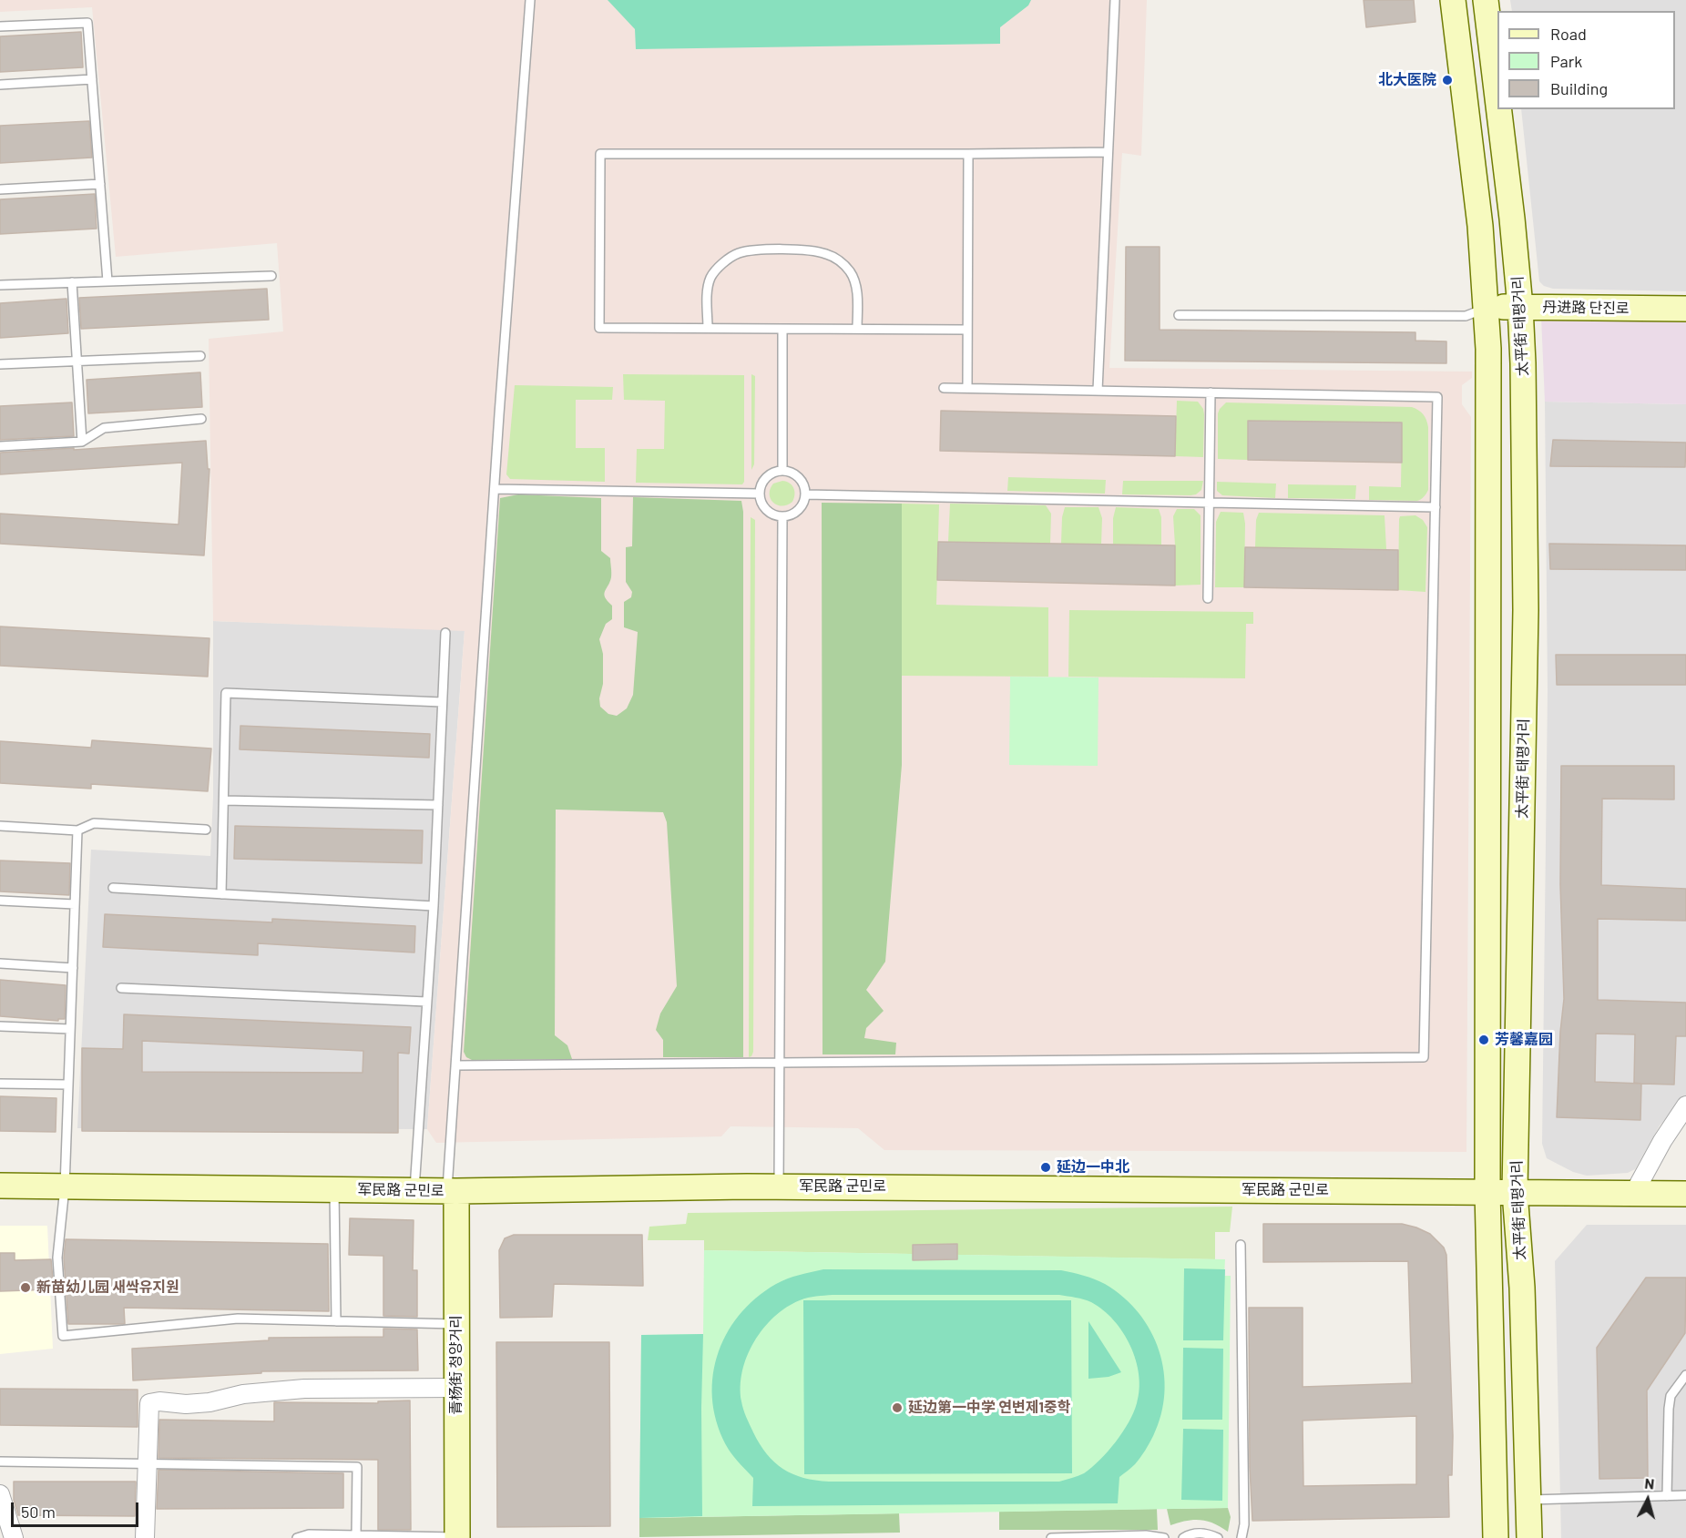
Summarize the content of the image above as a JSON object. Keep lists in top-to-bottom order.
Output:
{
  "streets": {
    "main road": [
      "丹进路 단진로",
      "太平街 태평거리",
      "军民路 군민로",
      "青杨街 청양거리"
    ]
  },
  "crossings": [
    ["丹进路 단진로", "太平街 태평거리"],
    ["太平街 태평거리", "军民路 군민로"],
    ["军民路 군민로", "青杨街 청양거리"]
  ],
  "places": [
    "北大医院",
    "芳馨嘉园",
    "延边一中北",
    "新苗幼儿园 새싹유지원",
    "延边第一中学 연변제1중학"
  ],
  "legend": ["Road", "Park", "Building"],
  "scale_bar": "50 m",
  "north": "top"
}
